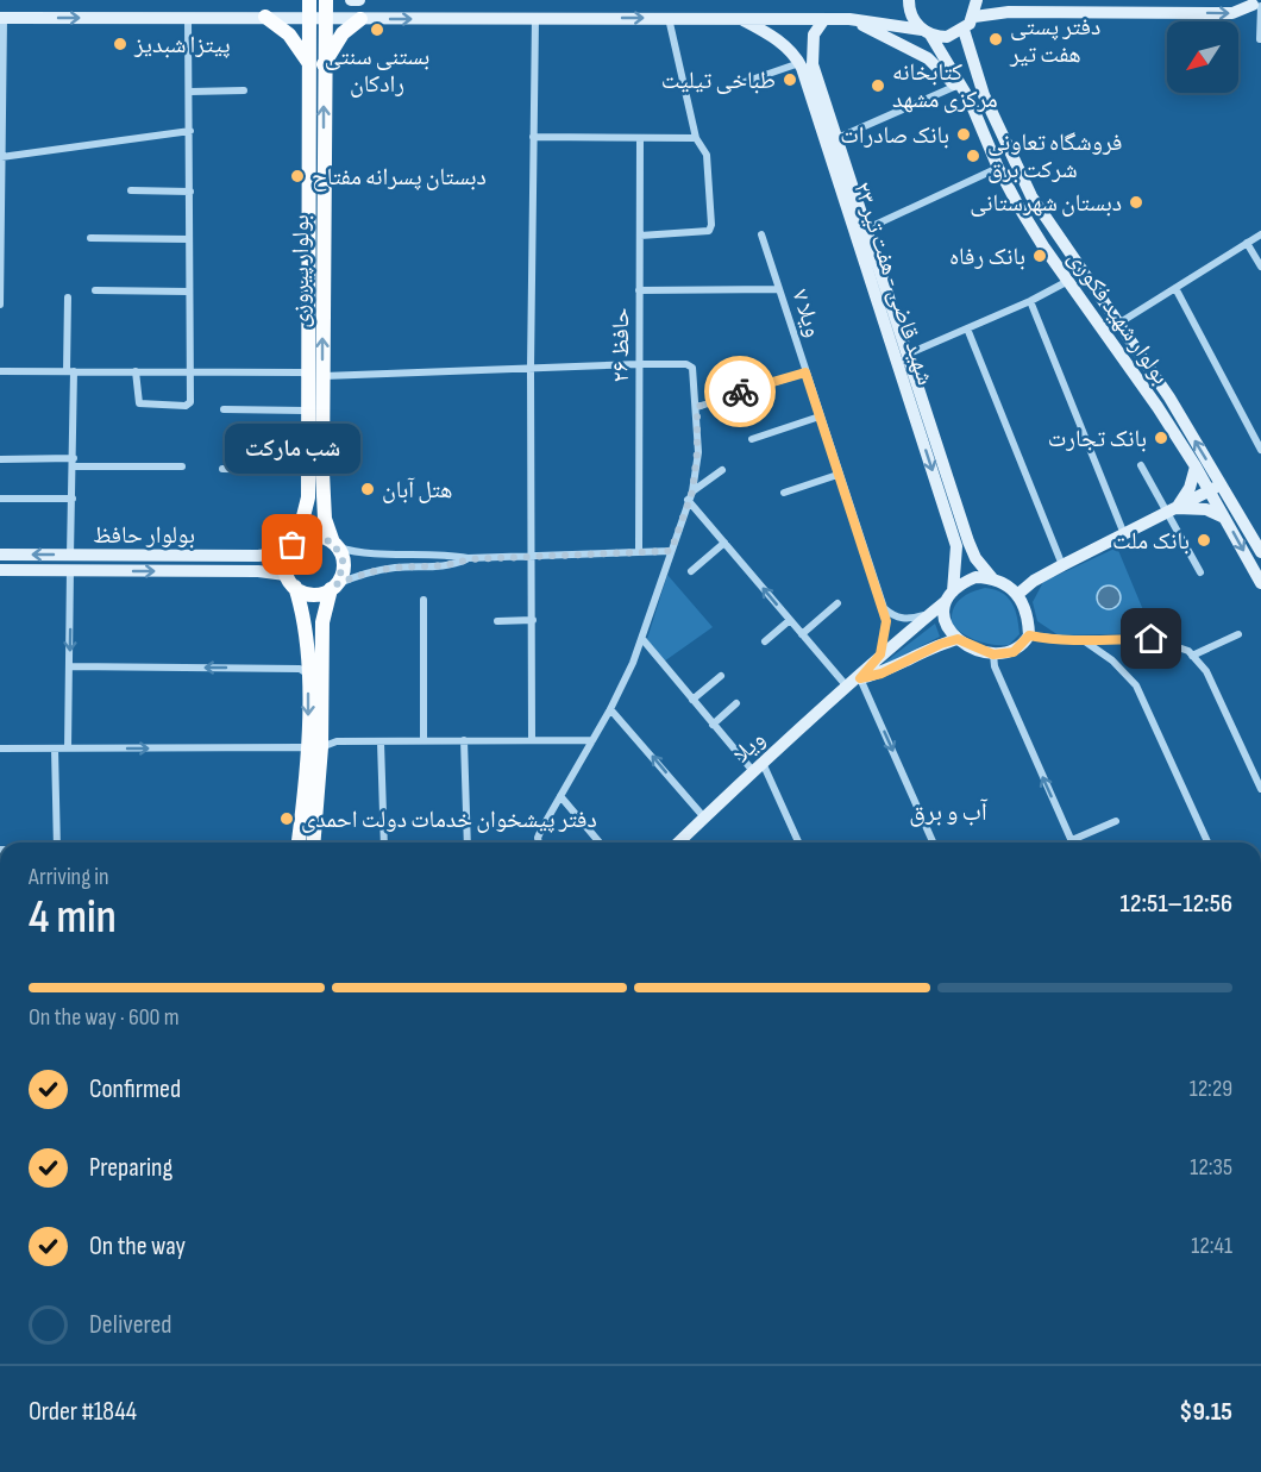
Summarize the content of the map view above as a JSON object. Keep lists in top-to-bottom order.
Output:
{
  "streets": {
    "main road": ["بولوار پیروزی"],
    "street": [
      "شهید قاضی - هفت تیر ۲۳",
      "ویلا ۷",
      "بولوار شهید فکوری",
      "حافظ ۲۶",
      "بولوار حافظ",
      "ویلا"
    ]
  },
  "crossings": [
    ["بولوار پیروزی", "بولوار حافظ"],
    ["شهید قاضی - هفت تیر ۲۳", "ویلا"]
  ],
  "districts": ["آب و برق"],
  "places": [
    "بستنی سنتی رادکان",
    "دفتر پستی هفت تیر",
    "پیتزا شبدیز",
    "طباخی تیلیت",
    "کتابخانه مرکزی مشهد",
    "بانک صادرات",
    "فروشگاه تعاونی شرکت برق",
    "دبستان پسرانه مفتاح",
    "دبستان شهرستانی",
    "بانک رفاه",
    "بانک تجارت",
    "هتل آبان",
    "بانک ملت",
    "شب مارکت",
    "دفتر پیشخوان خدمات دولت احمدی"
  ],
  "north": "bottom left",
  "page": {
    "bubble": "شب مارکت",
    "heading": ["4 min", "Arriving in", "12:51–12:56"],
    "panel": ["Order #1844", "$9.15"],
    "bar": "On the way · 600 m",
    "list": [
      ["Confirmed", "12:29"],
      ["Preparing", "12:35"],
      ["On the way", "12:41"],
      "Delivered"
    ]
  }
}
